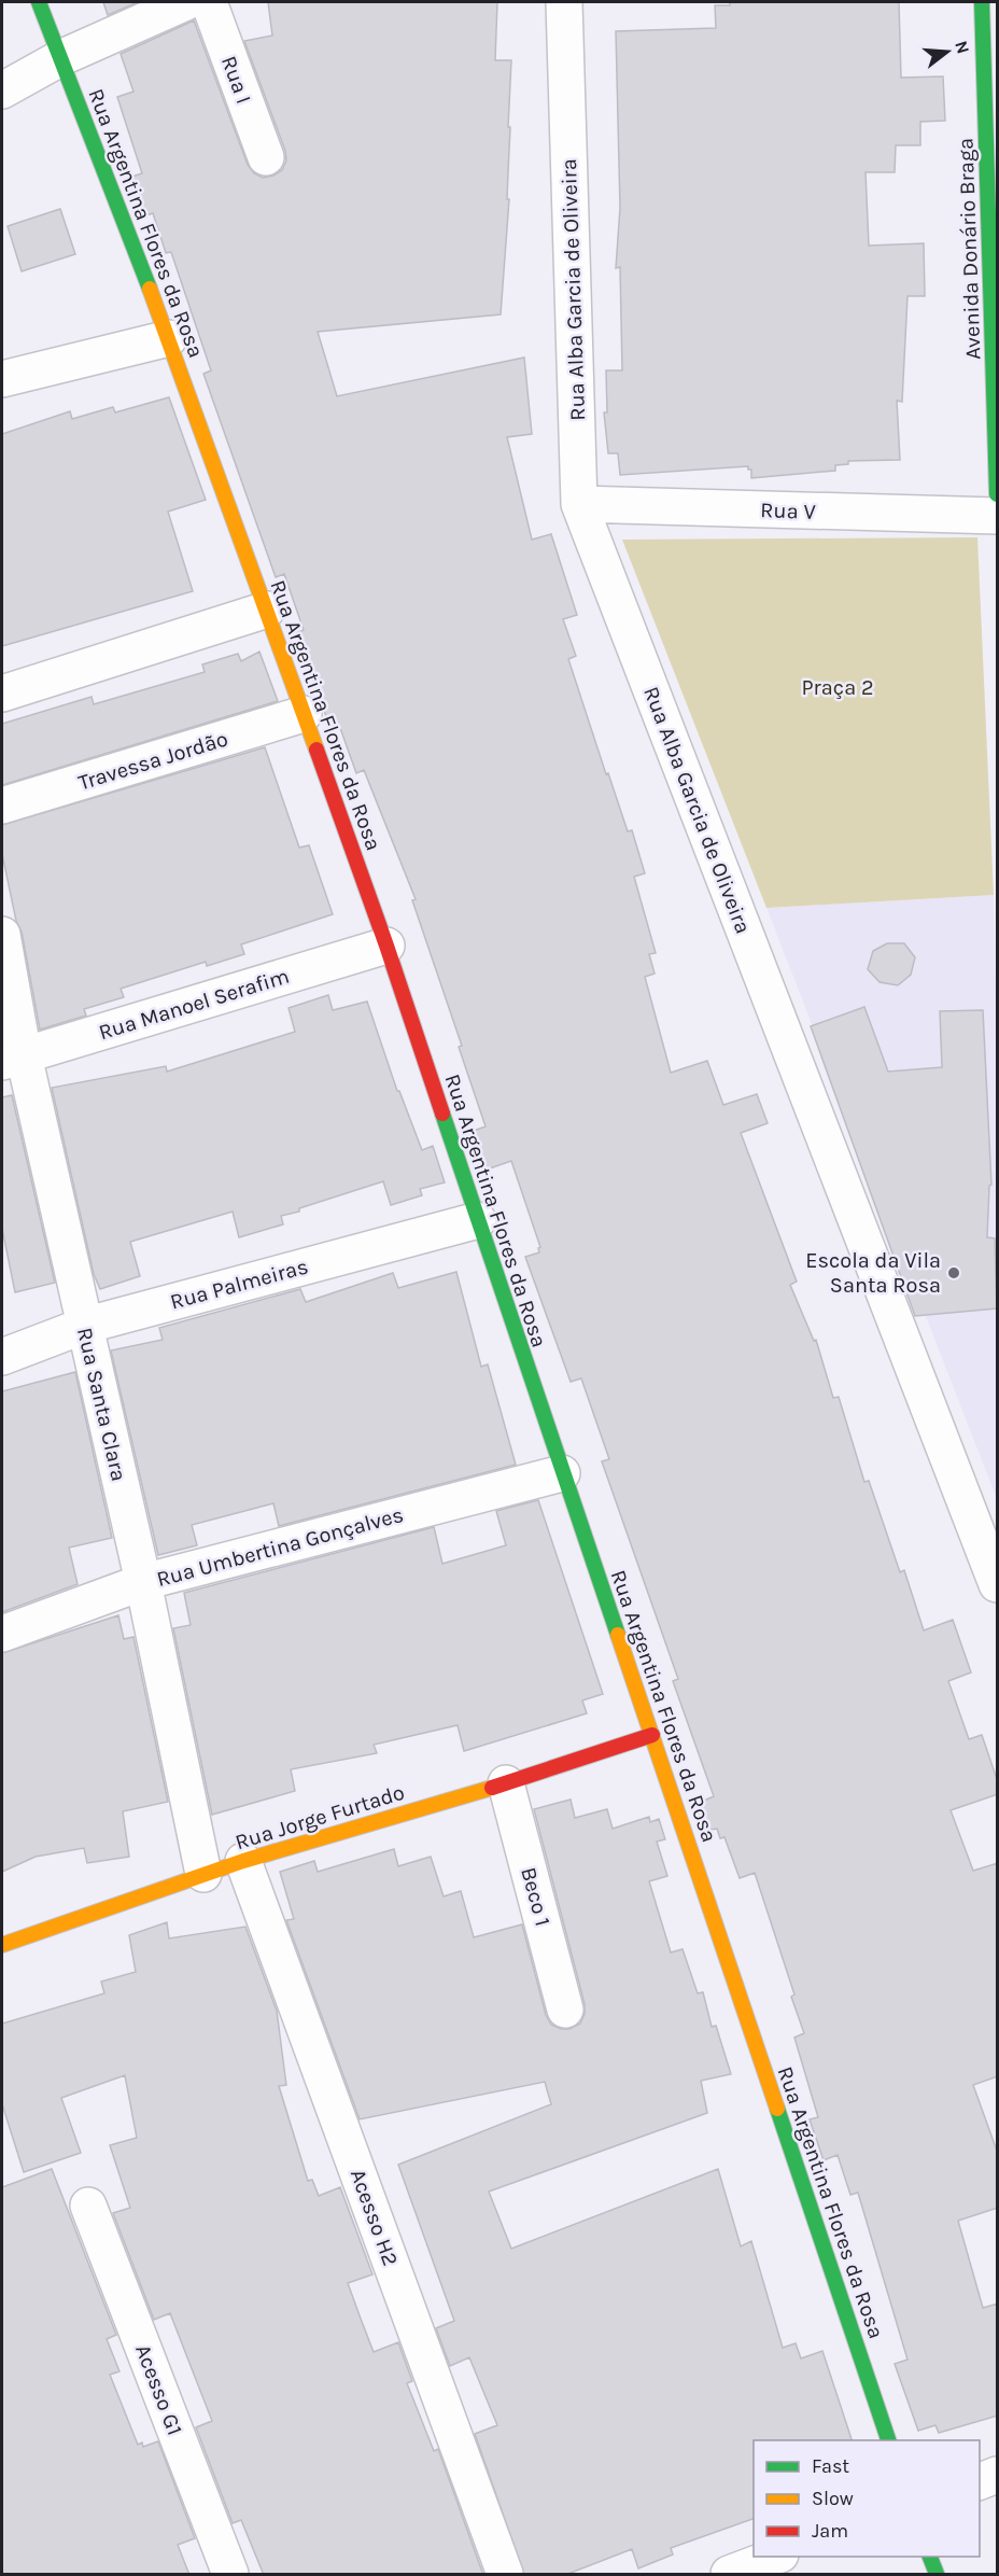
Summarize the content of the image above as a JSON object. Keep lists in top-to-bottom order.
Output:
{
  "streets": {
    "street": [
      "Rua I",
      "Rua Argentina Flores da Rosa",
      "Avenida Donário Braga",
      "Rua Alba Garcia de Oliveira",
      "Rua V",
      "Travessa Jordão",
      "Rua Manoel Serafim",
      "Rua Palmeiras",
      "Rua Santa Clara",
      "Rua Umbertina Gonçalves",
      "Rua Jorge Furtado",
      "Beco 1",
      "Acesso H2",
      "Acesso G1"
    ]
  },
  "crossings": [
    ["Rua Argentina Flores da Rosa", "Travessa Jordão"],
    ["Rua Argentina Flores da Rosa", "Rua Manoel Serafim"],
    ["Rua Argentina Flores da Rosa", "Rua Palmeiras"],
    ["Rua Argentina Flores da Rosa", "Rua Umbertina Gonçalves"],
    ["Rua Argentina Flores da Rosa", "Rua Jorge Furtado"],
    ["Rua Alba Garcia de Oliveira", "Rua V"],
    ["Rua Manoel Serafim", "Rua Santa Clara"],
    ["Rua Palmeiras", "Rua Santa Clara"],
    ["Rua Santa Clara", "Rua Umbertina Gonçalves"],
    ["Rua Santa Clara", "Rua Jorge Furtado"],
    ["Rua Jorge Furtado", "Beco 1"],
    ["Rua Jorge Furtado", "Acesso H2"]
  ],
  "parks": ["Praça 2"],
  "places": ["Escola da Vila Santa Rosa"],
  "legend": ["Fast", "Slow", "Jam"],
  "north": "right"
}
